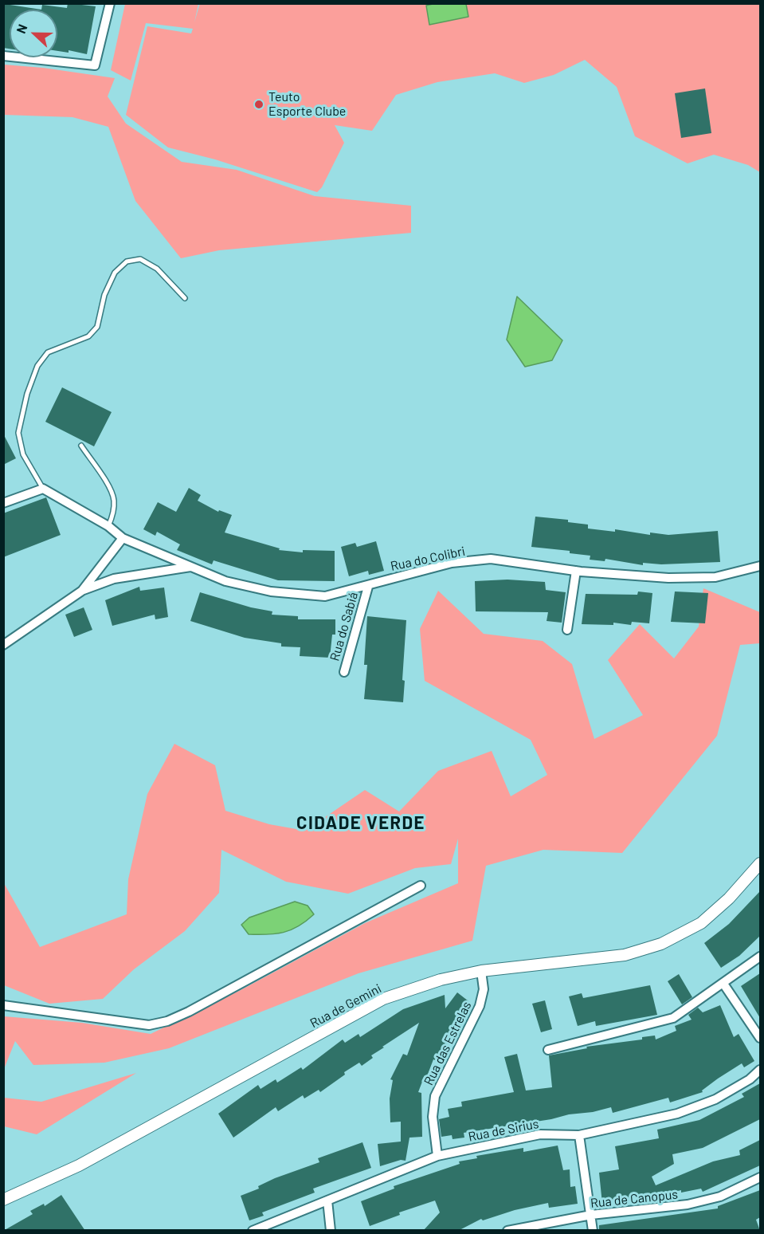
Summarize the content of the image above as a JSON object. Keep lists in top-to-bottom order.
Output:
{
  "streets": {
    "street": [
      "Rua do Colibri",
      "Rua do Sabiá",
      "Rua de Gemini",
      "Rua das Estrelas",
      "Rua de Sirius",
      "Rua de Canopus"
    ]
  },
  "crossings": [
    ["Rua do Colibri", "Rua do Sabiá"],
    ["Rua de Gemini", "Rua das Estrelas"],
    ["Rua das Estrelas", "Rua de Sirius"]
  ],
  "districts": ["CIDADE VERDE"],
  "places": ["Teuto Esporte Clube"],
  "north": "left"
}
